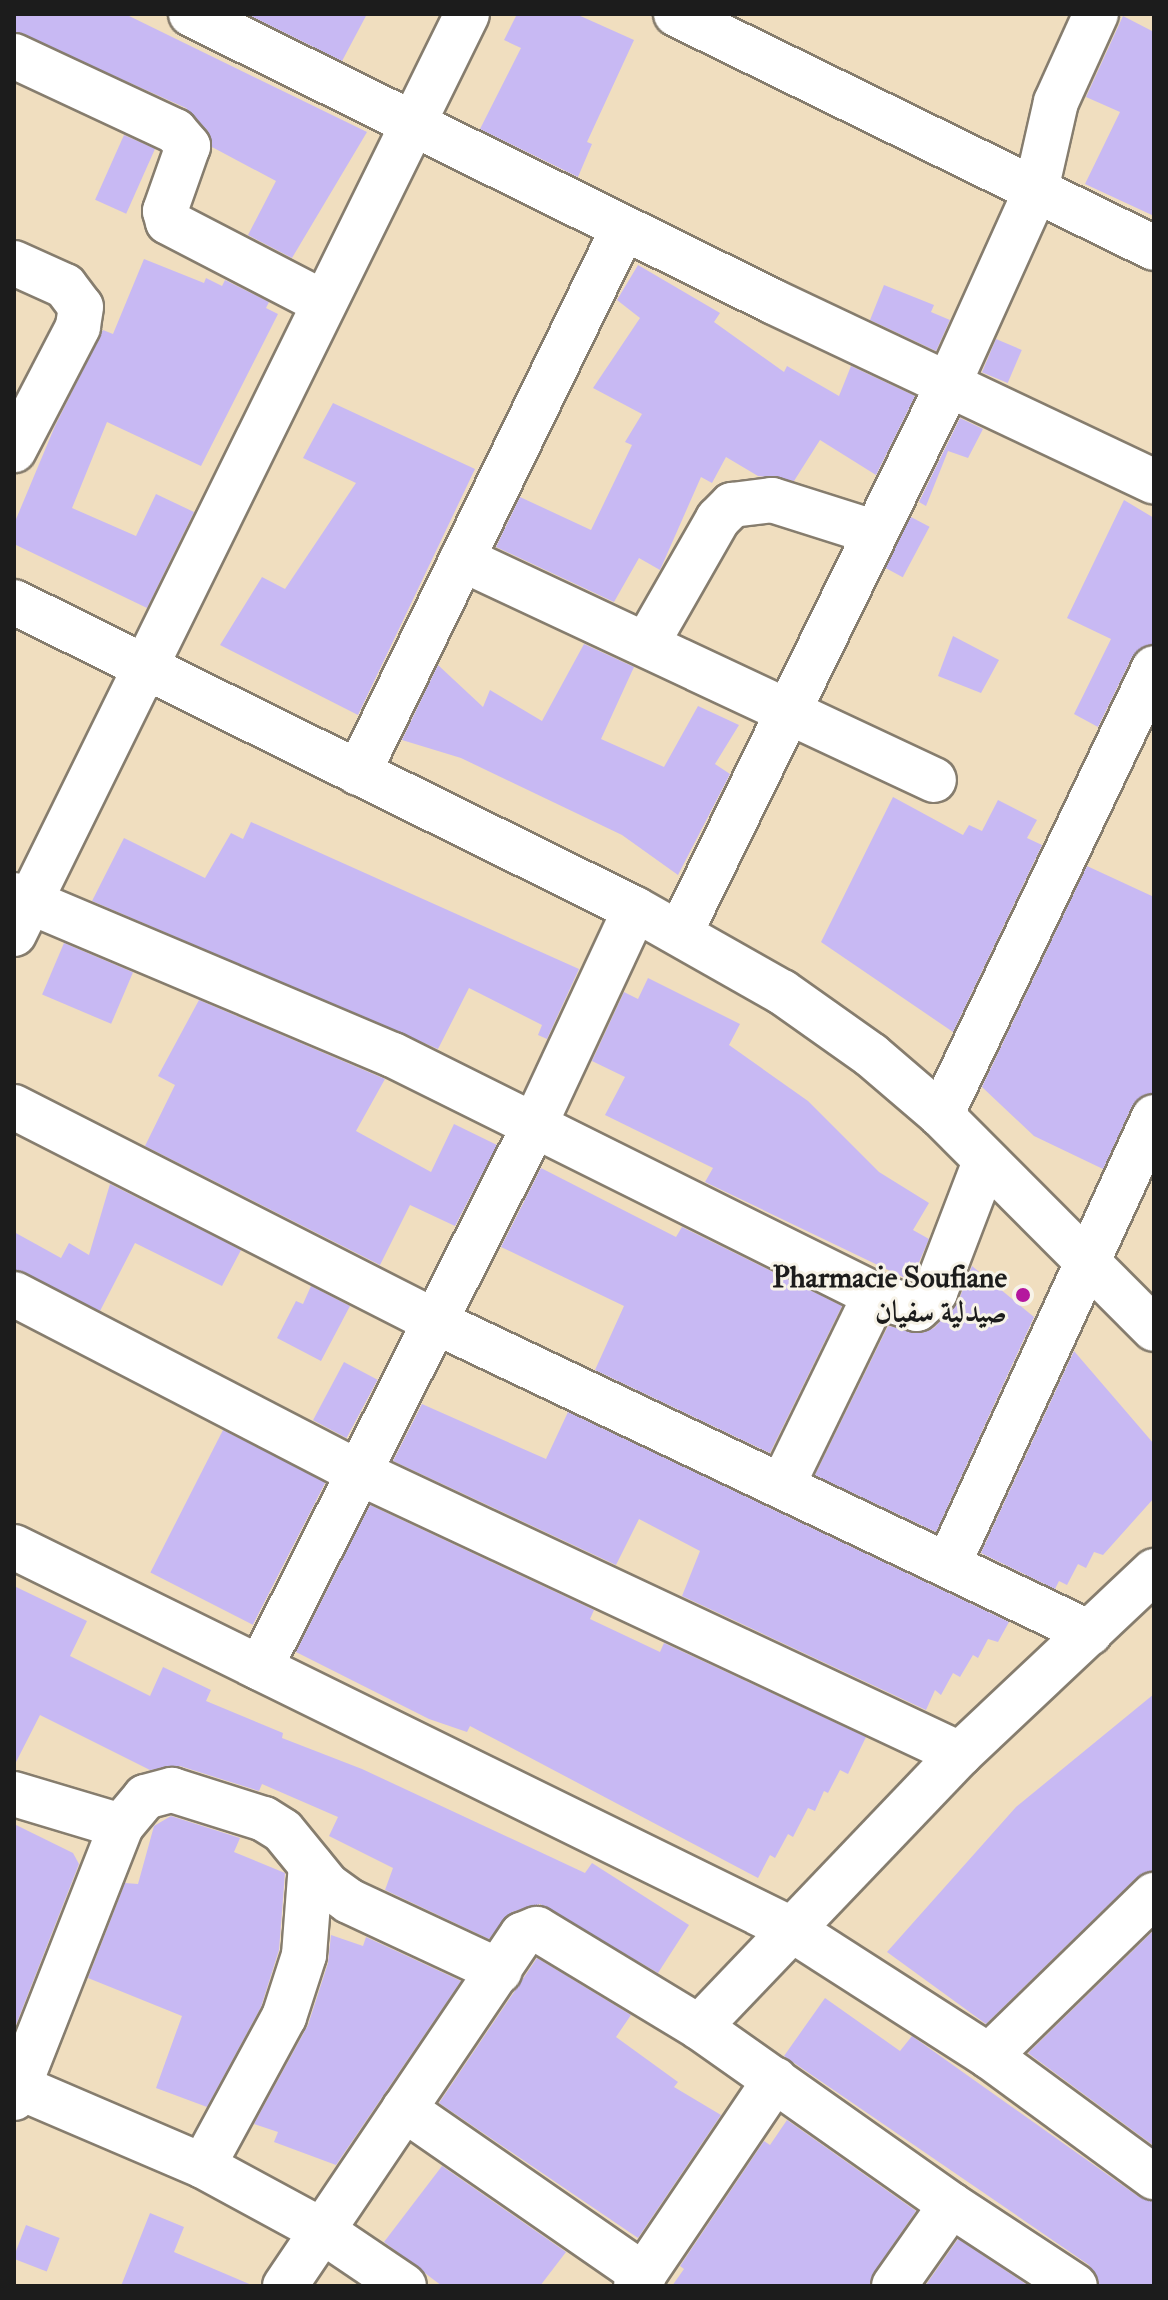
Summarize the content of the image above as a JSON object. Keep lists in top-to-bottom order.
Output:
{
  "places": ["Pharmacie Soufiane صيدلية سفيان"]
}
